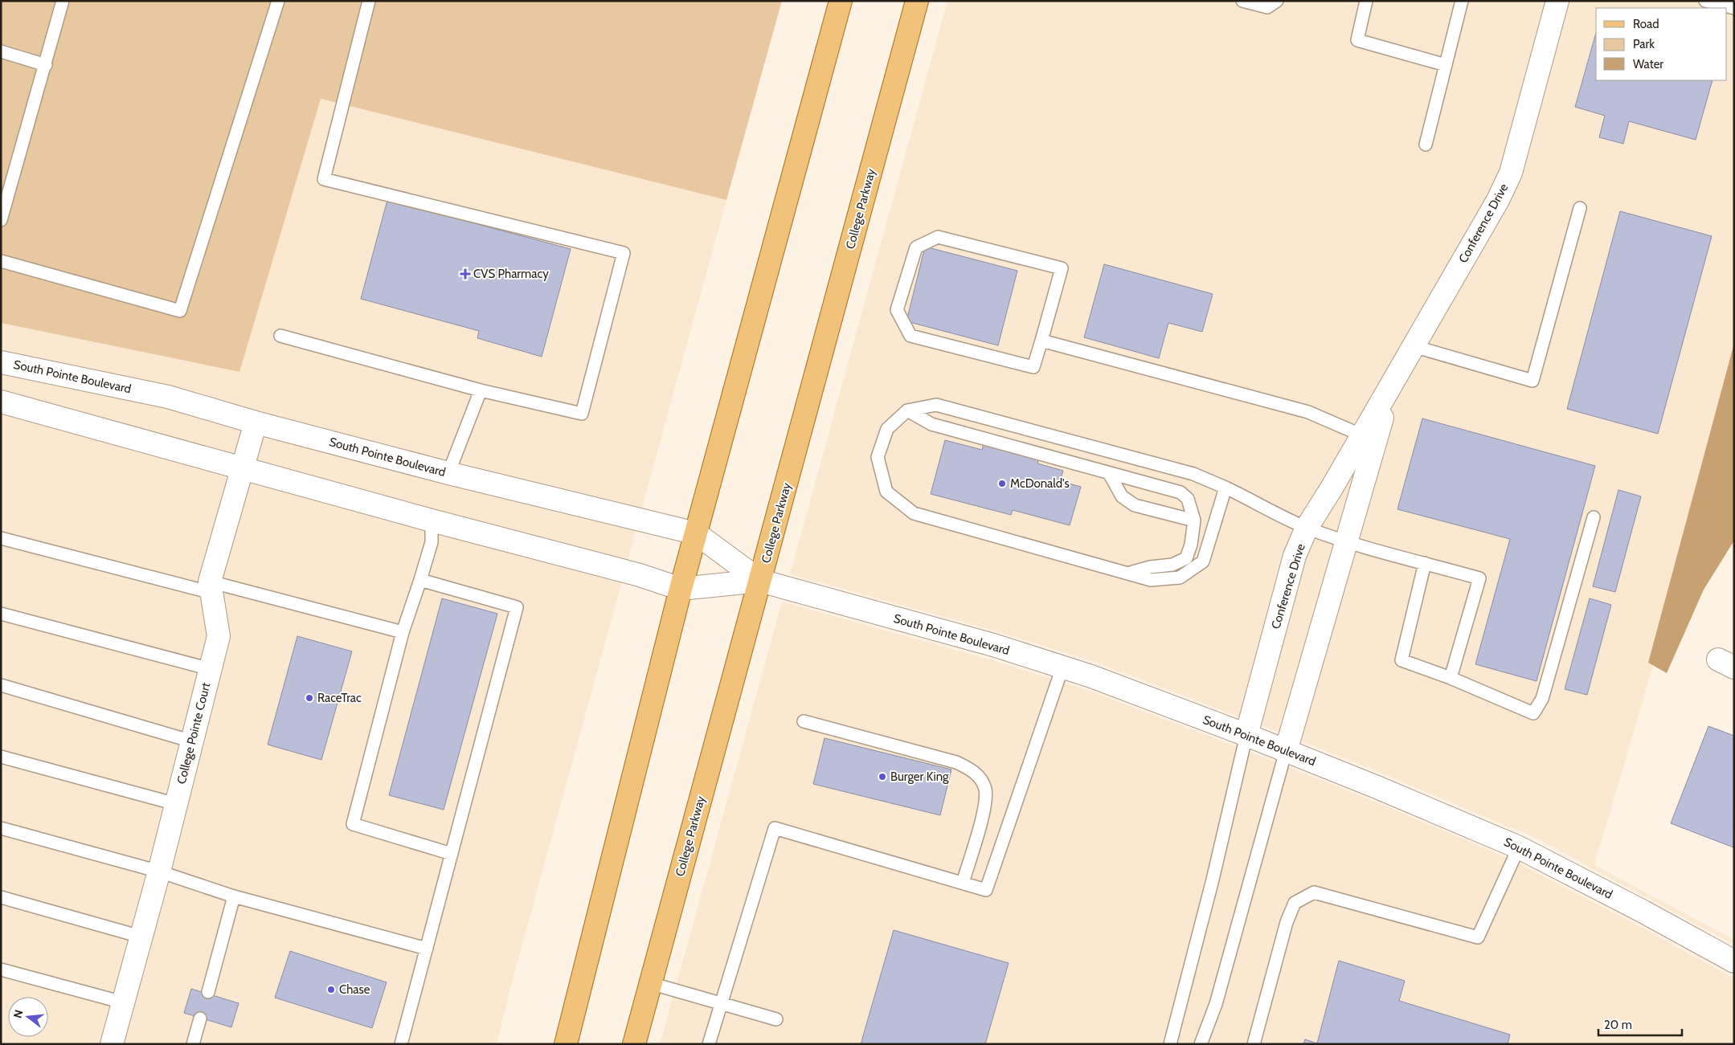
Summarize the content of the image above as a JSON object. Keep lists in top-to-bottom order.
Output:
{
  "streets": {
    "main road": ["College Parkway"],
    "street": ["Conference Drive", "South Pointe Boulevard", "College Pointe Court"]
  },
  "crossings": [
    ["College Parkway", "South Pointe Boulevard"],
    ["Conference Drive", "South Pointe Boulevard"],
    ["South Pointe Boulevard", "College Pointe Court"]
  ],
  "places": {
    "health": ["CVS Pharmacy"],
    "other": [
      "McDonald's",
      "RaceTrac",
      "Burger King",
      "Chase"
    ]
  },
  "legend": ["Road", "Park", "Water"],
  "scale_bar": "20 m",
  "north": "left"
}
